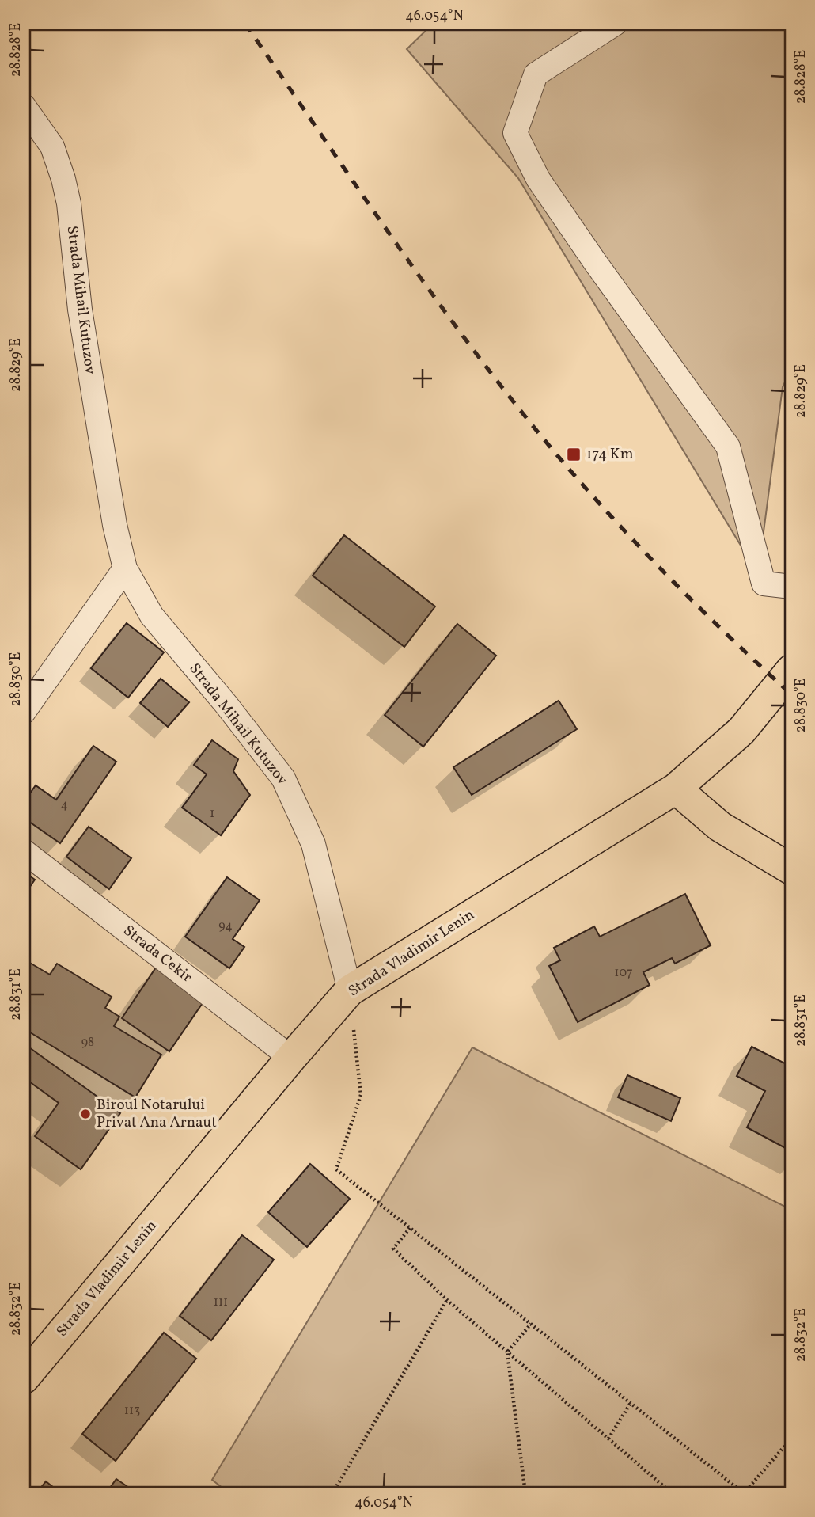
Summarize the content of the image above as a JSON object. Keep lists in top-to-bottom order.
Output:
{
  "streets": {
    "main road": ["Strada Vladimir Lenin"],
    "street": ["Strada Mihail Kutuzov", "Strada Cekir"]
  },
  "crossings": [
    ["Strada Mihail Kutuzov", "Strada Vladimir Lenin"],
    ["Strada Vladimir Lenin", "Strada Cekir"]
  ],
  "places": {
    "transit": ["174 Km"],
    "other": ["Biroul Notarului Privat Ana Arnaut"]
  },
  "house_numbers": [
    "4",
    "1",
    "94",
    "107",
    "98",
    "111",
    "113"
  ],
  "coordinates": [
    "46.054°N",
    "28.828°E",
    "28.829°E",
    "28.830°E",
    "28.831°E",
    "28.832°E"
  ]
}
